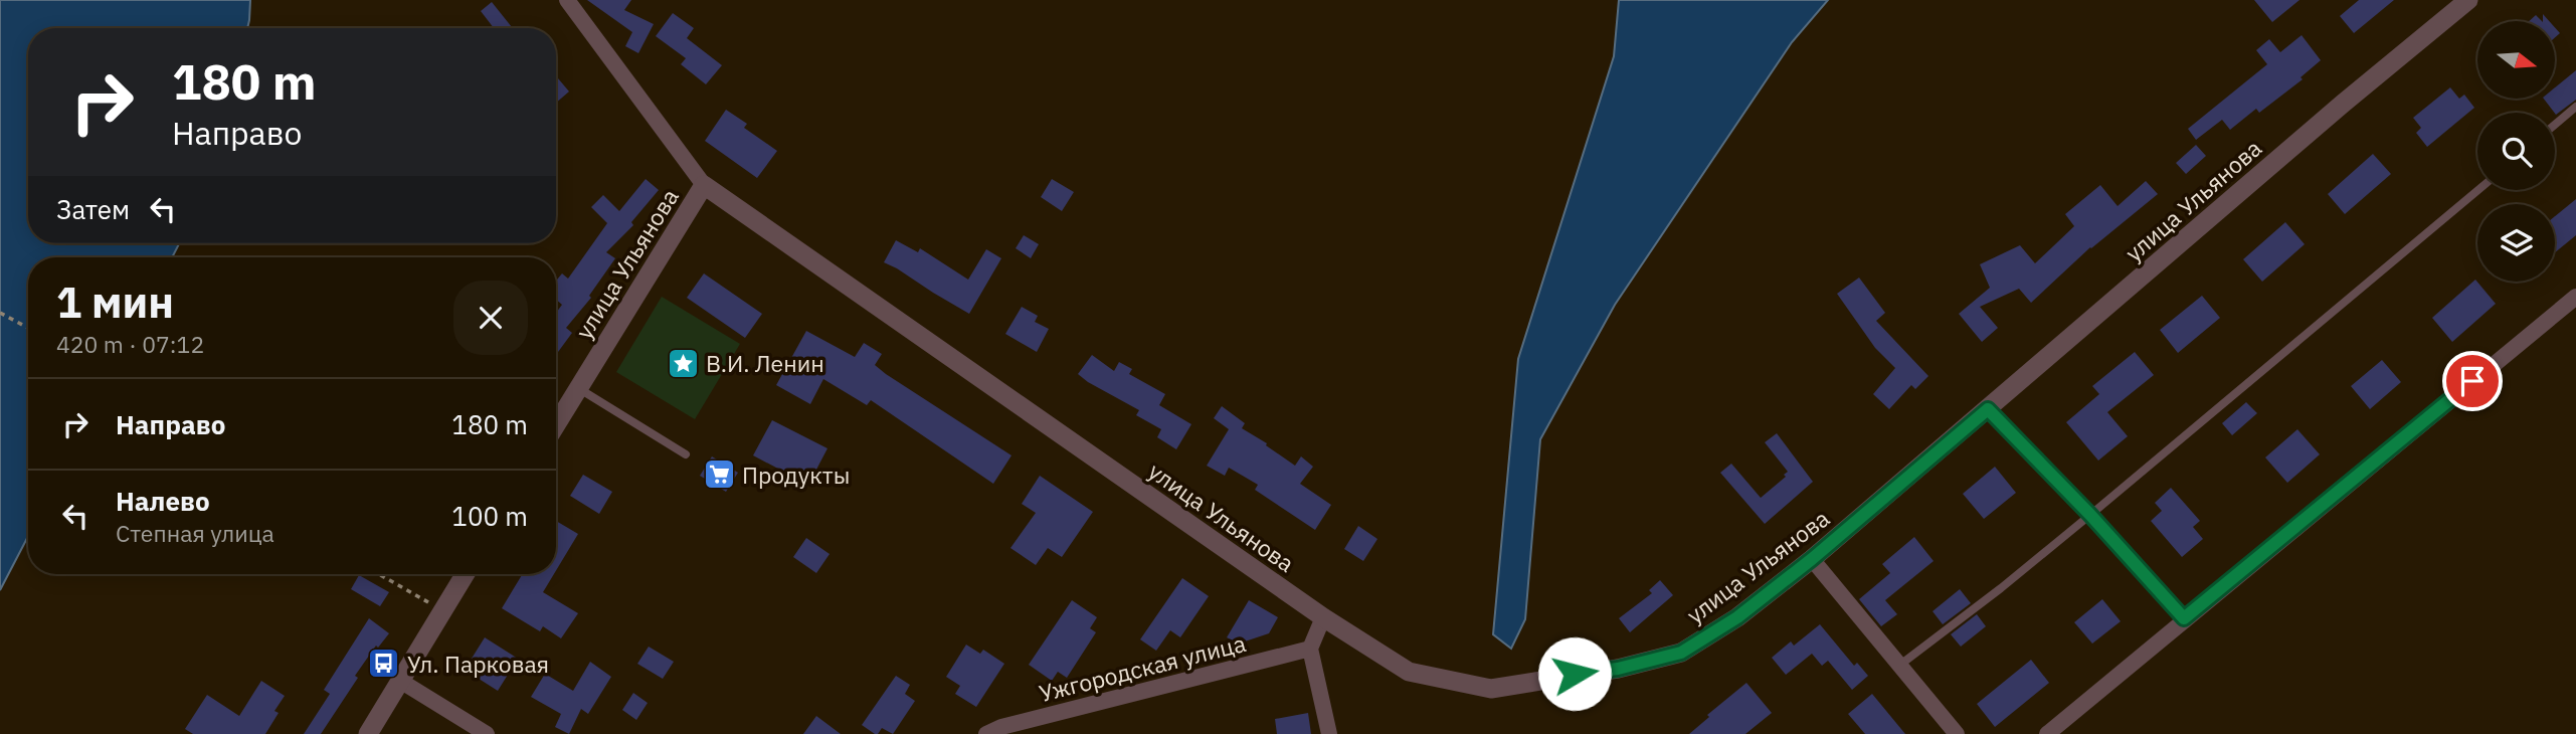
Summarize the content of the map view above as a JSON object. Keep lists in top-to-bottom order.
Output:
{
  "streets": {
    "street": ["улица Ульянова", "Ужгородская улица"]
  },
  "places": {
    "place": ["В.И. Ленин"],
    "supermarket": ["Продукты"],
    "bus stop": ["Ул. Парковая"]
  },
  "north": "right",
  "page": {
    "turn": ["180 m", "Направо"],
    "then": "Затем",
    "heading": ["1 мин", "420 m · 07:12"],
    "list": [
      {
        "name": "Направо",
        "value": "180 m"
      },
      {
        "name": "Налево",
        "note": "Степная улица",
        "value": "100 m"
      }
    ]
  }
}
